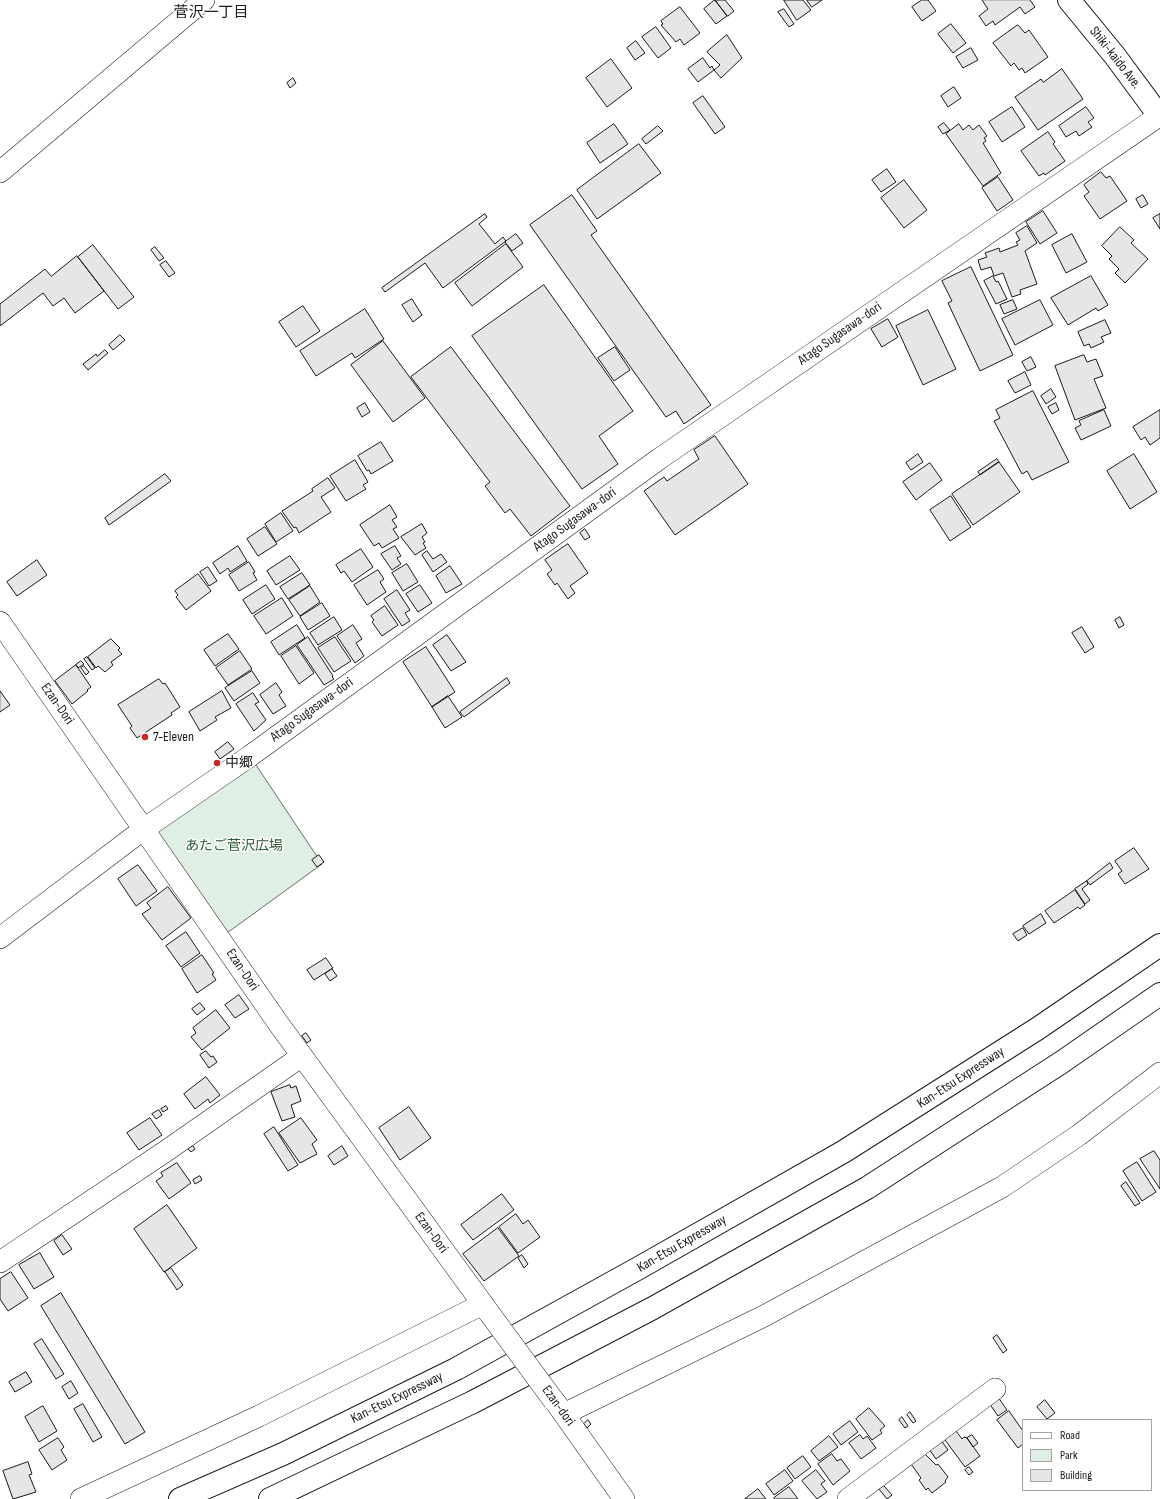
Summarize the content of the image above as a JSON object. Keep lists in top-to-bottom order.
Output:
{
  "streets": {
    "main road": ["Shiki-kaido Ave.", "Kan-Etsu Expressway"],
    "street": ["Atago Sugasawa-dori", "Ezan-Dori", "Ezan-dori"]
  },
  "crossings": [
    ["Shiki-kaido Ave.", "Atago Sugasawa-dori"],
    ["Atago Sugasawa-dori", "Ezan-Dori"],
    ["Ezan-Dori", "Ezan-dori"]
  ],
  "districts": ["菅沢一丁目"],
  "parks": ["あたご菅沢広場"],
  "places": ["7-Eleven", "中郷"],
  "legend": ["Road", "Park", "Building"]
}
